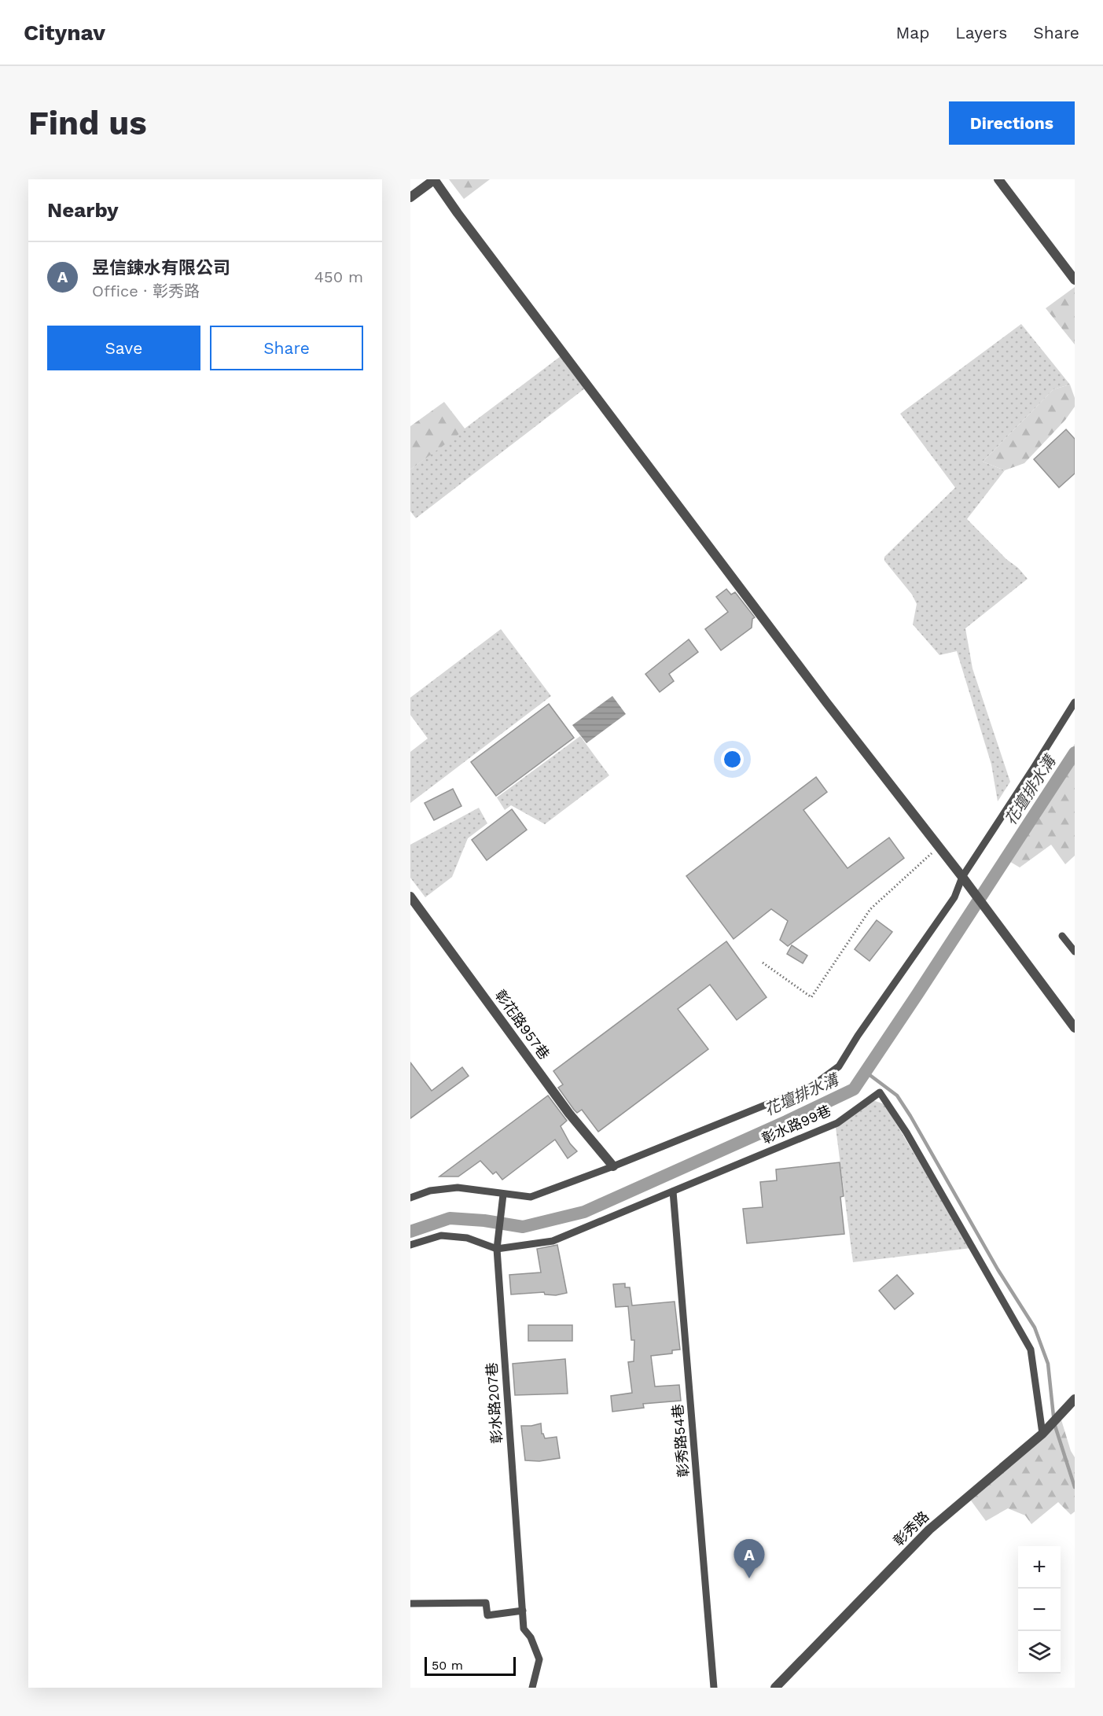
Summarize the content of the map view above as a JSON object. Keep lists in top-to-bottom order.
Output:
{
  "streets": {
    "street": ["彰花路957巷", "彰秀路"],
    "lane": ["彰水路99巷", "彰水路207巷", "彰秀路54巷"]
  },
  "crossings": [
    ["彰水路99巷", "彰水路207巷"],
    ["彰水路99巷", "彰秀路54巷"],
    ["彰水路99巷", "彰秀路"]
  ],
  "water": ["花壇排水溝"],
  "scale_bar": "50 m",
  "page": {
    "header": "Citynav",
    "nav": ["Map", "Layers", "Share"],
    "buttons": [
      "Directions",
      ["Save", "Share"]
    ],
    "title": "Find us",
    "heading": "Nearby",
    "list": [
      {
        "mark": "A",
        "name": "昱信鍊水有限公司",
        "note": "Office · 彰秀路",
        "value": "450 m"
      }
    ],
    "pins": "A",
    "map_buttons": ["+", "−"],
    "scale": "50 m"
  }
}
